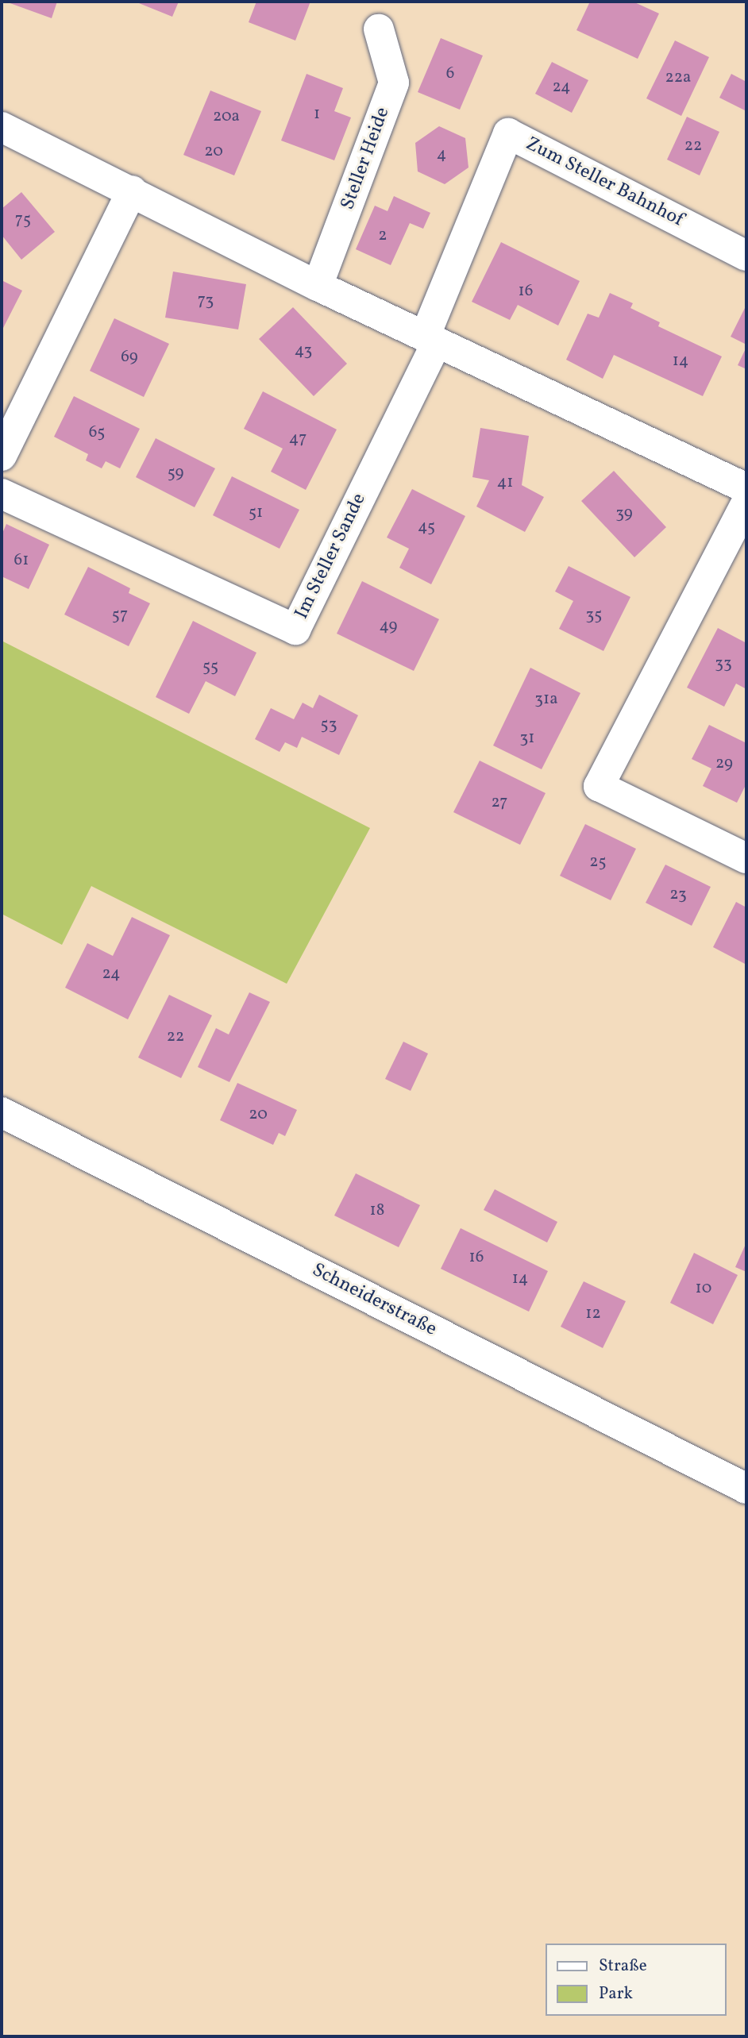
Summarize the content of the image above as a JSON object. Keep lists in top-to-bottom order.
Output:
{
  "streets": {
    "street": [
      "Steller Heide",
      "Zum Steller Bahnhof",
      "Im Steller Sande",
      "Schneiderstraße"
    ]
  },
  "crossings": [
    ["Zum Steller Bahnhof", "Im Steller Sande"]
  ],
  "house_numbers": [
    "6",
    "22a",
    "24",
    "1",
    "20a",
    "22",
    "20",
    "4",
    "75",
    "2",
    "16",
    "73",
    "43",
    "69",
    "14",
    "65",
    "47",
    "59",
    "41",
    "51",
    "39",
    "45",
    "61",
    "57",
    "35",
    "49",
    "33",
    "55",
    "31a",
    "53",
    "31",
    "29",
    "27",
    "25",
    "23",
    "24",
    "22",
    "20",
    "18",
    "16",
    "14",
    "10",
    "12"
  ],
  "legend": ["Straße", "Park"]
}
